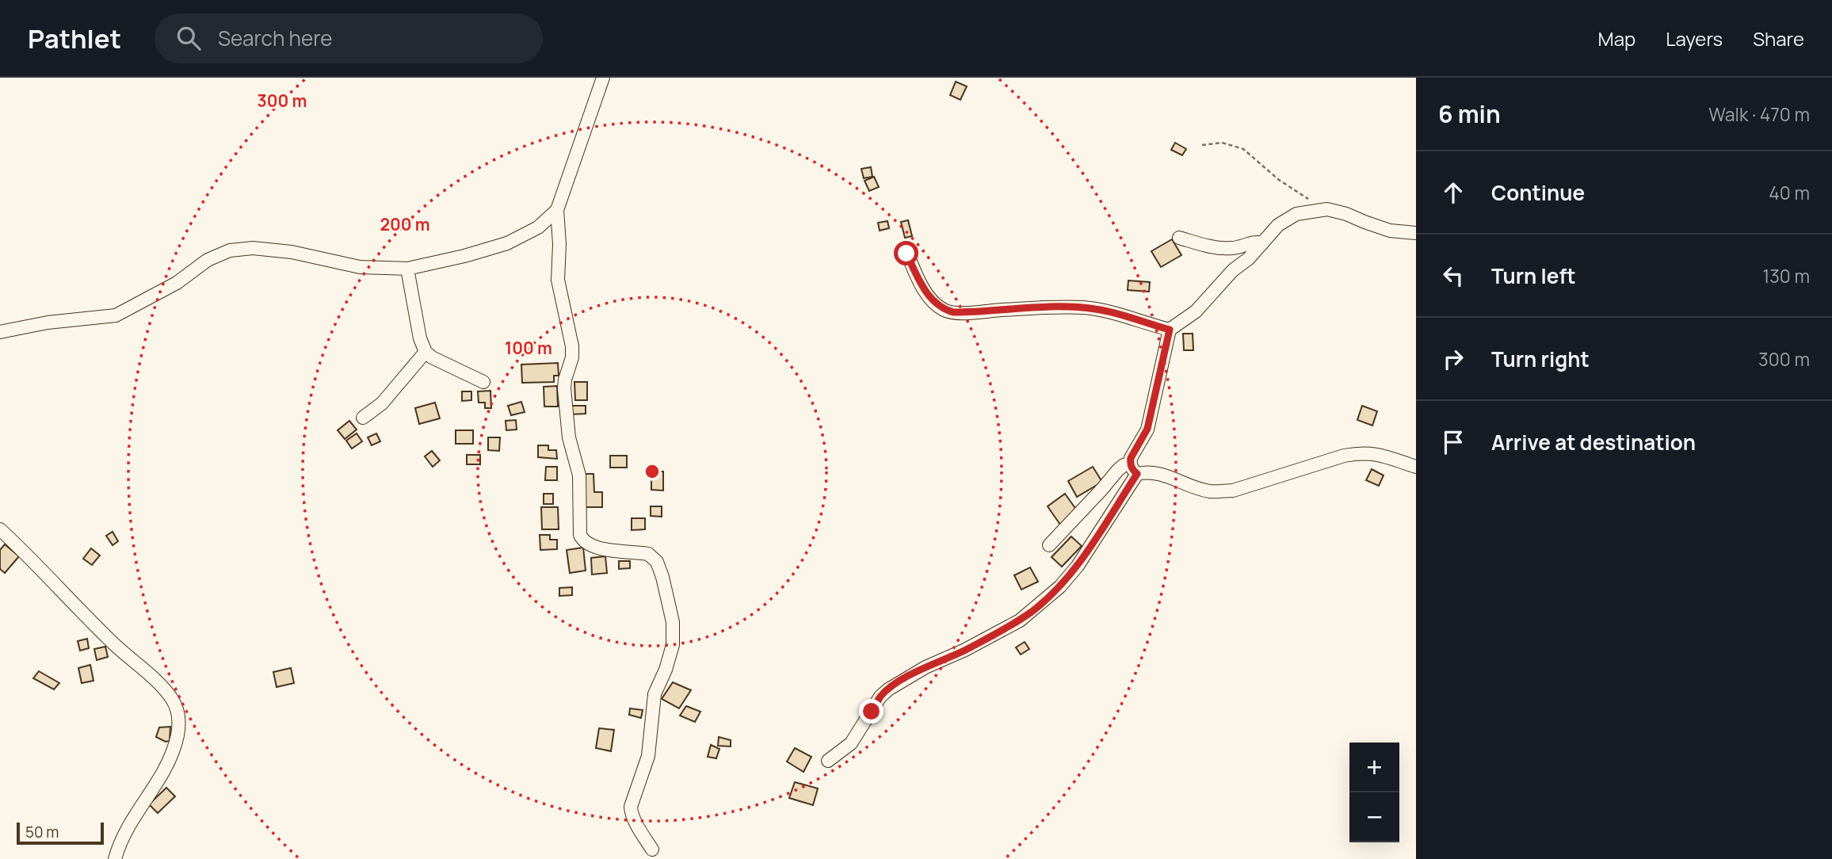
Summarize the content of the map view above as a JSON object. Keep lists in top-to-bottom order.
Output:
{
  "scale_bar": "50 m",
  "page": {
    "header": "Pathlet",
    "search": "Search here",
    "nav": ["Map", "Layers", "Share"],
    "heading": ["6 min", "Walk · 470 m"],
    "list": [
      ["Continue", "40 m"],
      ["Turn left", "130 m"],
      ["Turn right", "300 m"],
      "Arrive at destination"
    ],
    "map_buttons": ["+", "−"],
    "scale": "50 m"
  },
  "rings": ["300 m", "200 m", "100 m"]
}
